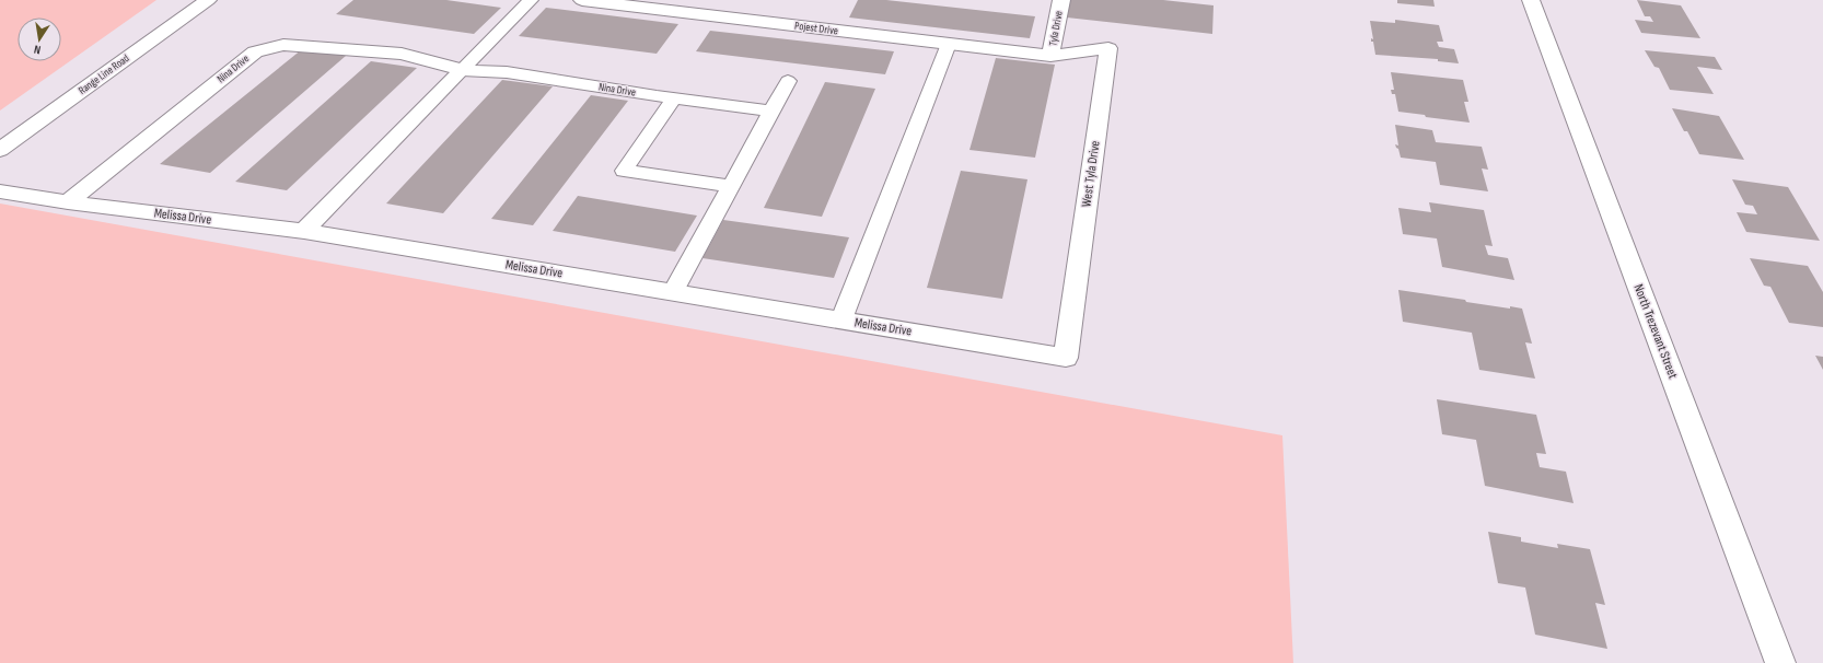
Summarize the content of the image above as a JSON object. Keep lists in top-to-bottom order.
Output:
{
  "streets": {
    "street": [
      "Pojest Drive",
      "Tyla Drive",
      "Nina Drive",
      "Range Line Road",
      "West Tyla Drive",
      "Melissa Drive",
      "North Trezevant Street"
    ]
  },
  "crossings": [
    ["Pojest Drive", "Tyla Drive"],
    ["Pojest Drive", "West Tyla Drive"],
    ["Tyla Drive", "West Tyla Drive"],
    ["Nina Drive", "Melissa Drive"],
    ["West Tyla Drive", "Melissa Drive"]
  ],
  "north": "bottom"
}
